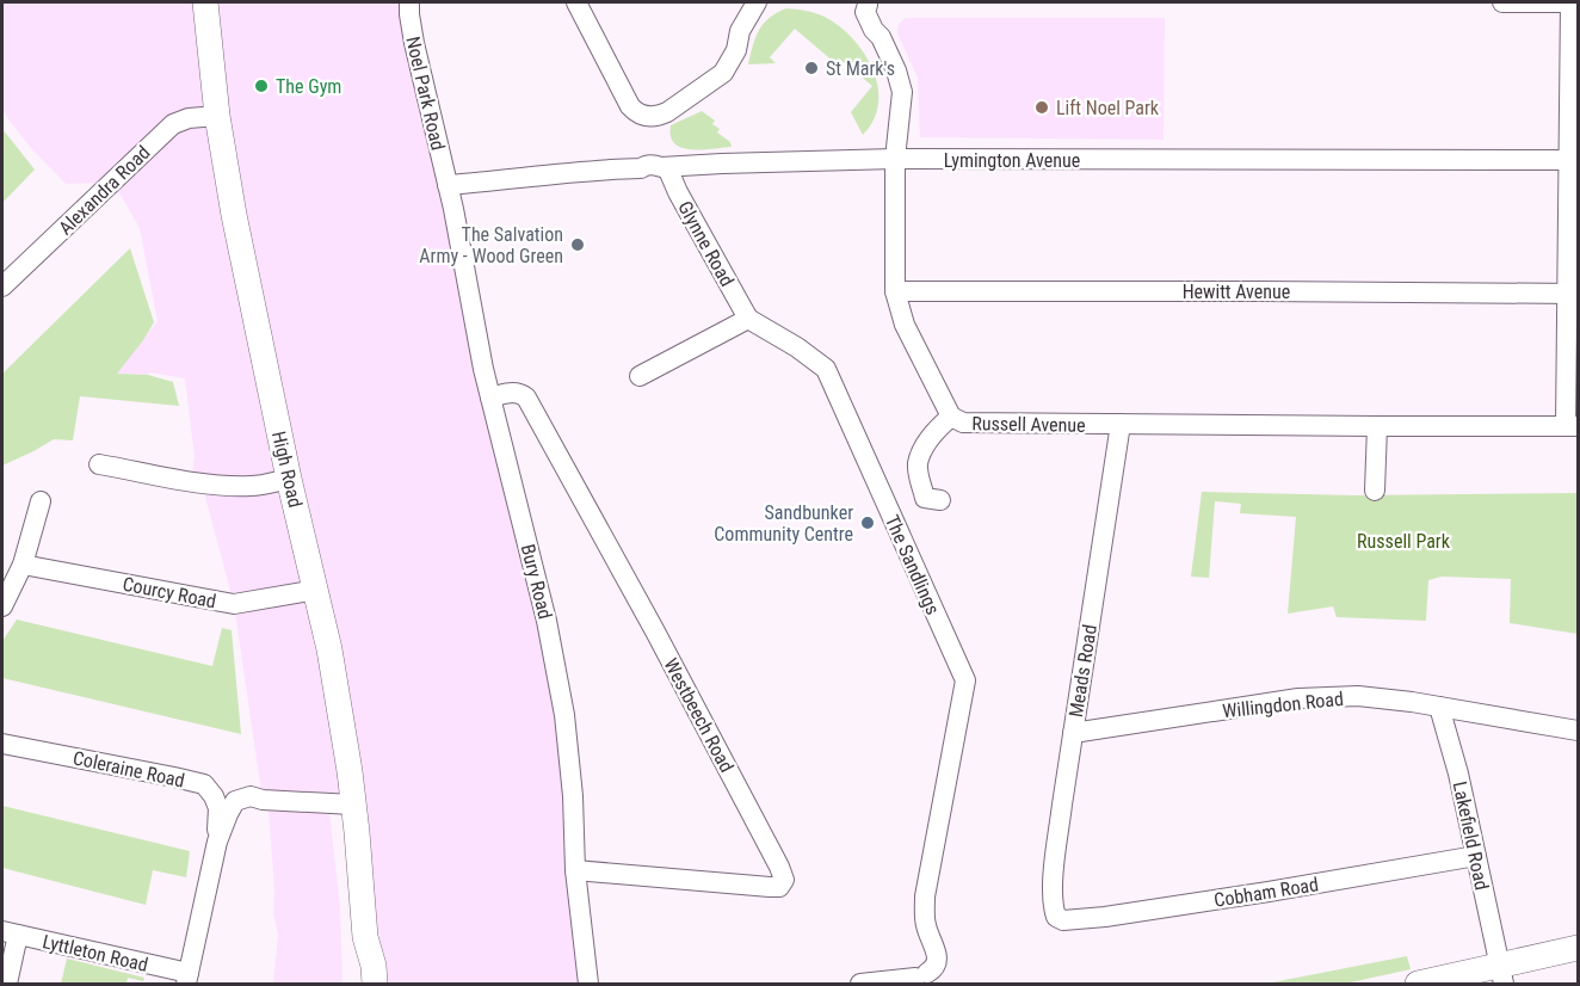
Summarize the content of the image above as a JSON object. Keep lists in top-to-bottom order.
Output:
{
  "streets": {
    "main road": ["High Road"],
    "street": [
      "Noel Park Road",
      "Lymington Avenue",
      "Alexandra Road",
      "Glynne Road",
      "Hewitt Avenue",
      "Russell Avenue",
      "The Sandlings",
      "Bury Road",
      "Courcy Road",
      "Meads Road",
      "Willingdon Road",
      "Westbeech Road",
      "Coleraine Road",
      "Lakefield Road",
      "Cobham Road",
      "Lyttleton Road"
    ]
  },
  "crossings": [
    ["Noel Park Road", "Lymington Avenue"],
    ["Noel Park Road", "Bury Road"],
    ["Lymington Avenue", "Glynne Road"],
    ["Lymington Avenue", "Russell Avenue"],
    ["Lymington Avenue", "Bury Road"],
    ["Alexandra Road", "High Road"],
    ["Glynne Road", "The Sandlings"],
    ["Hewitt Avenue", "Russell Avenue"],
    ["Russell Avenue", "Meads Road"],
    ["High Road", "Courcy Road"],
    ["Bury Road", "Westbeech Road"],
    ["Meads Road", "Willingdon Road"],
    ["Meads Road", "Cobham Road"],
    ["Willingdon Road", "Lakefield Road"],
    ["Lakefield Road", "Cobham Road"]
  ],
  "parks": ["Russell Park"],
  "places": [
    "St Mark's",
    "The Gym",
    "Lift Noel Park",
    "The Salvation Army - Wood Green",
    "Sandbunker Community Centre"
  ]
}
